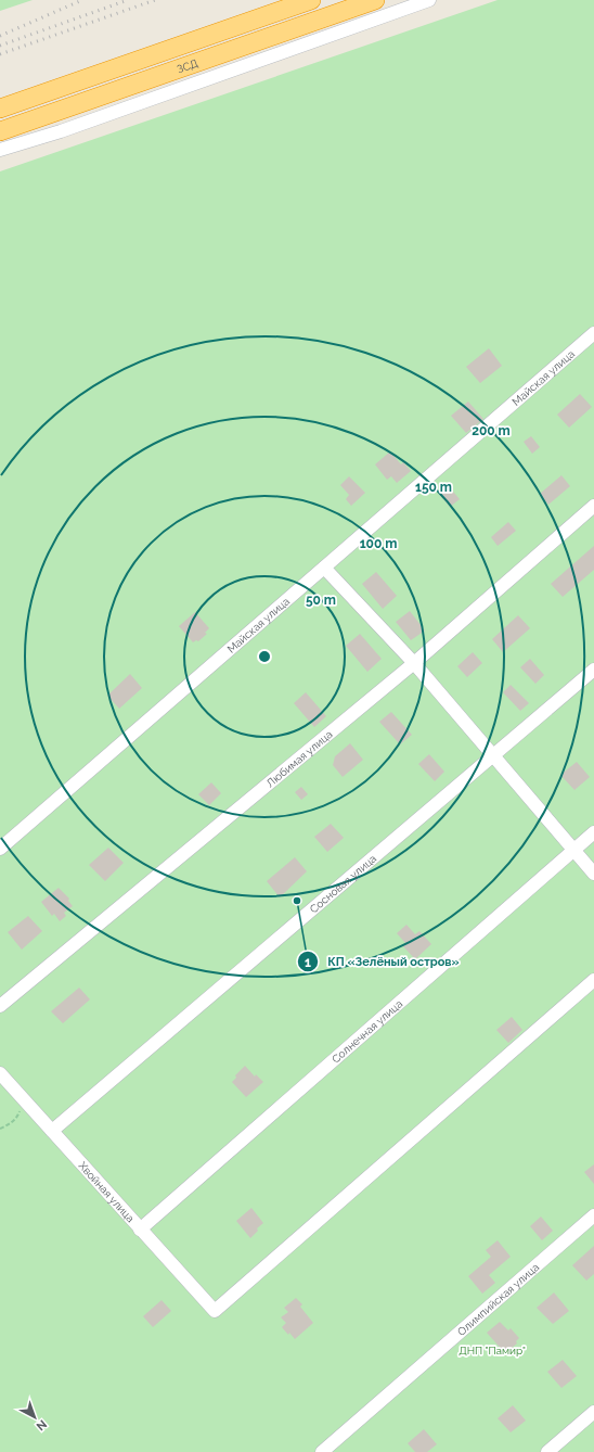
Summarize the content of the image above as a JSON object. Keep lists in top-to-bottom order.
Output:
{
  "streets": {
    "highway": ["ЗСД"],
    "street": [
      "Майская улица",
      "Любимая улица",
      "Сосновая улица",
      "Солнечная улица",
      "Хвойная улица",
      "Олимпийская улица"
    ]
  },
  "crossings": [
    ["Сосновая улица", "Хвойная улица"],
    ["Солнечная улица", "Хвойная улица"]
  ],
  "parks": ["ДНП \"Памир\""],
  "places": ["КП «Зелёный остров»"],
  "north": "bottom right",
  "rings": [
    "200 m",
    "150 m",
    "100 m",
    "50 m"
  ]
}
